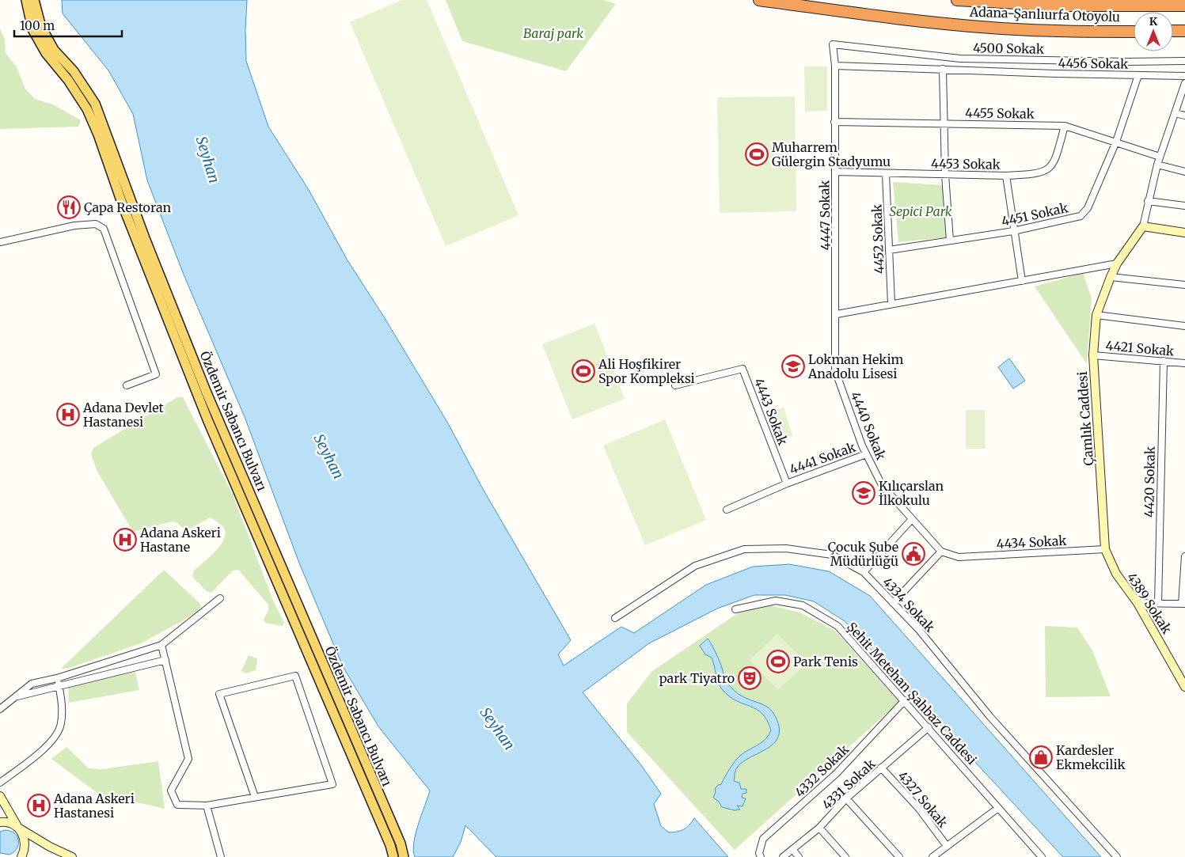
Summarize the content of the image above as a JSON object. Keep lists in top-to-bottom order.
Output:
{
  "streets": {
    "highway": ["Adana-Şanlıurfa Otoyolu"],
    "main road": ["Çamlık Caddesi", "Özdemir Sabancı Bulvarı", "4389 Sokak"],
    "street": [
      "4500 Sokak",
      "4456 Sokak",
      "4455 Sokak",
      "4453 Sokak",
      "4451 Sokak",
      "4447 Sokak",
      "4452 Sokak",
      "4421 Sokak",
      "4443 Sokak",
      "4440 Sokak",
      "4441 Sokak",
      "4420 Sokak",
      "4434 Sokak",
      "4334 Sokak",
      "Şehit Metehan Şahbaz Caddesi",
      "4332 Sokak",
      "4331 Sokak",
      "4327 Sokak"
    ]
  },
  "crossings": [
    ["4500 Sokak", "4447 Sokak"],
    ["4456 Sokak", "4451 Sokak"],
    ["4456 Sokak", "4447 Sokak"],
    ["4455 Sokak", "4453 Sokak"],
    ["4455 Sokak", "4451 Sokak"],
    ["4455 Sokak", "4447 Sokak"],
    ["4455 Sokak", "Çamlık Caddesi"],
    ["4453 Sokak", "4447 Sokak"],
    ["4453 Sokak", "4452 Sokak"],
    ["4451 Sokak", "4452 Sokak"],
    ["4447 Sokak", "4440 Sokak"],
    ["4421 Sokak", "Çamlık Caddesi"],
    ["4421 Sokak", "4420 Sokak"],
    ["4443 Sokak", "4441 Sokak"],
    ["Çamlık Caddesi", "4434 Sokak"],
    ["Çamlık Caddesi", "4389 Sokak"],
    ["4440 Sokak", "4441 Sokak"],
    ["4440 Sokak", "4434 Sokak"],
    ["Şehit Metehan Şahbaz Caddesi", "4332 Sokak"],
    ["Şehit Metehan Şahbaz Caddesi", "4331 Sokak"],
    ["4331 Sokak", "4327 Sokak"]
  ],
  "water": ["Seyhan"],
  "parks": ["Baraj park", "Sepici Park"],
  "places": {
    "sports": ["Muharrem Gülergin Stadyumu", "Ali Hoşfikirer Spor Kompleksi", "Park Tenis"],
    "restaurant": ["Çapa Restoran"],
    "school or university": ["Lokman Hekim Anadolu Lisesi", "Kılıçarslan İlkokulu"],
    "hospital": ["Adana Devlet Hastanesi", "Adana Askeri Hastane", "Adana Askeri Hastanesi"],
    "public building": ["Çocuk Şube Müdürlüğü"],
    "theatre": ["park Tiyatro"],
    "shop": ["Kardesler Ekmekcilik"]
  },
  "scale_bar": "100 m",
  "north": "top"
}
